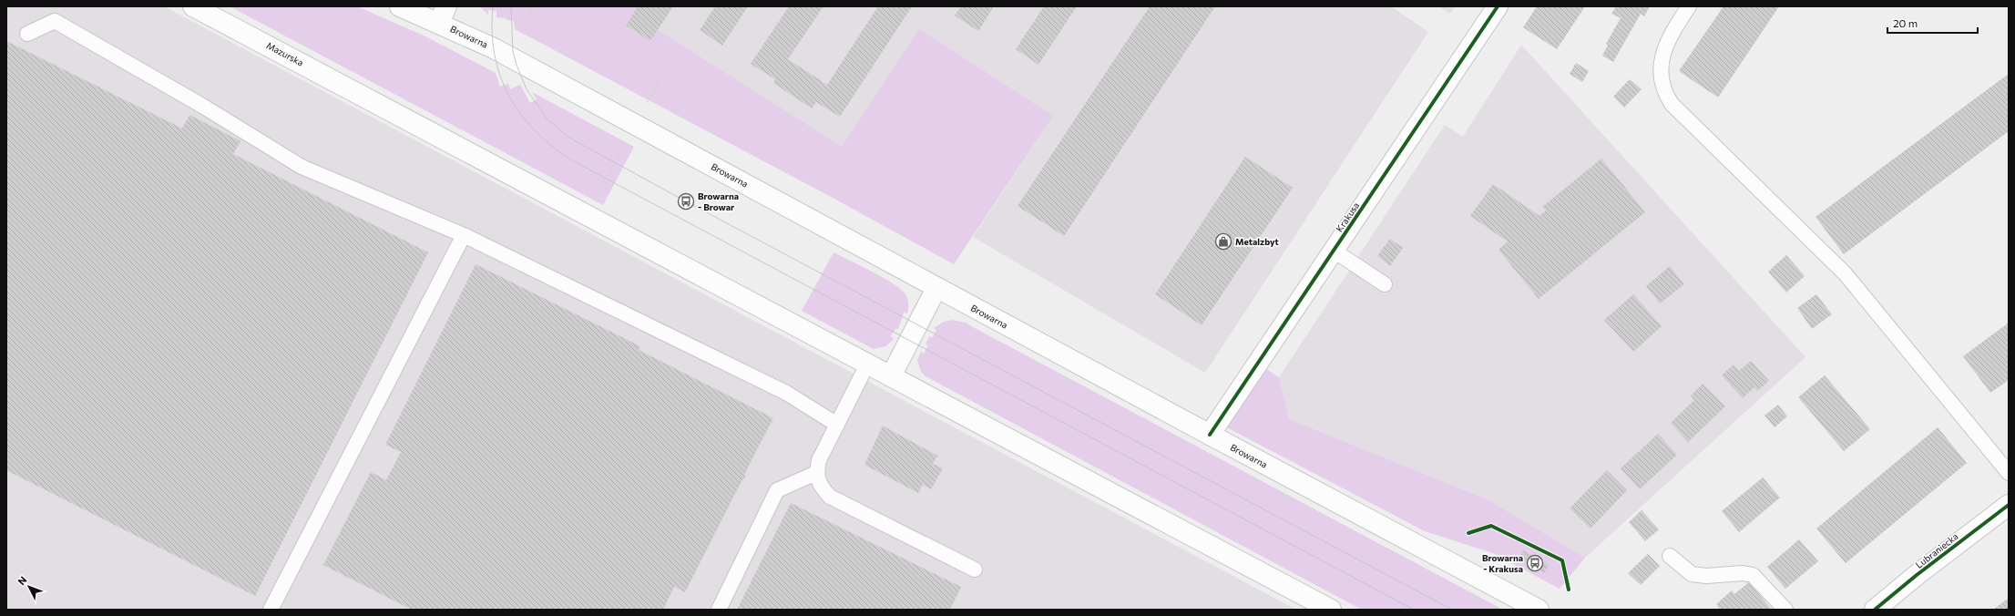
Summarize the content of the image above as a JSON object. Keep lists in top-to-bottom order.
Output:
{
  "streets": {
    "main road": [
      "Browarna",
      "Mazurska",
      "Krakusa",
      "Lubraniecka"
    ]
  },
  "crossings": [
    ["Browarna", "Krakusa"]
  ],
  "places": {
    "bus stop": ["Browarna - Browar", "Browarna - Krakusa"],
    "shop": ["Metalzbyt"]
  },
  "scale_bar": "20 m",
  "north": "top left"
}
